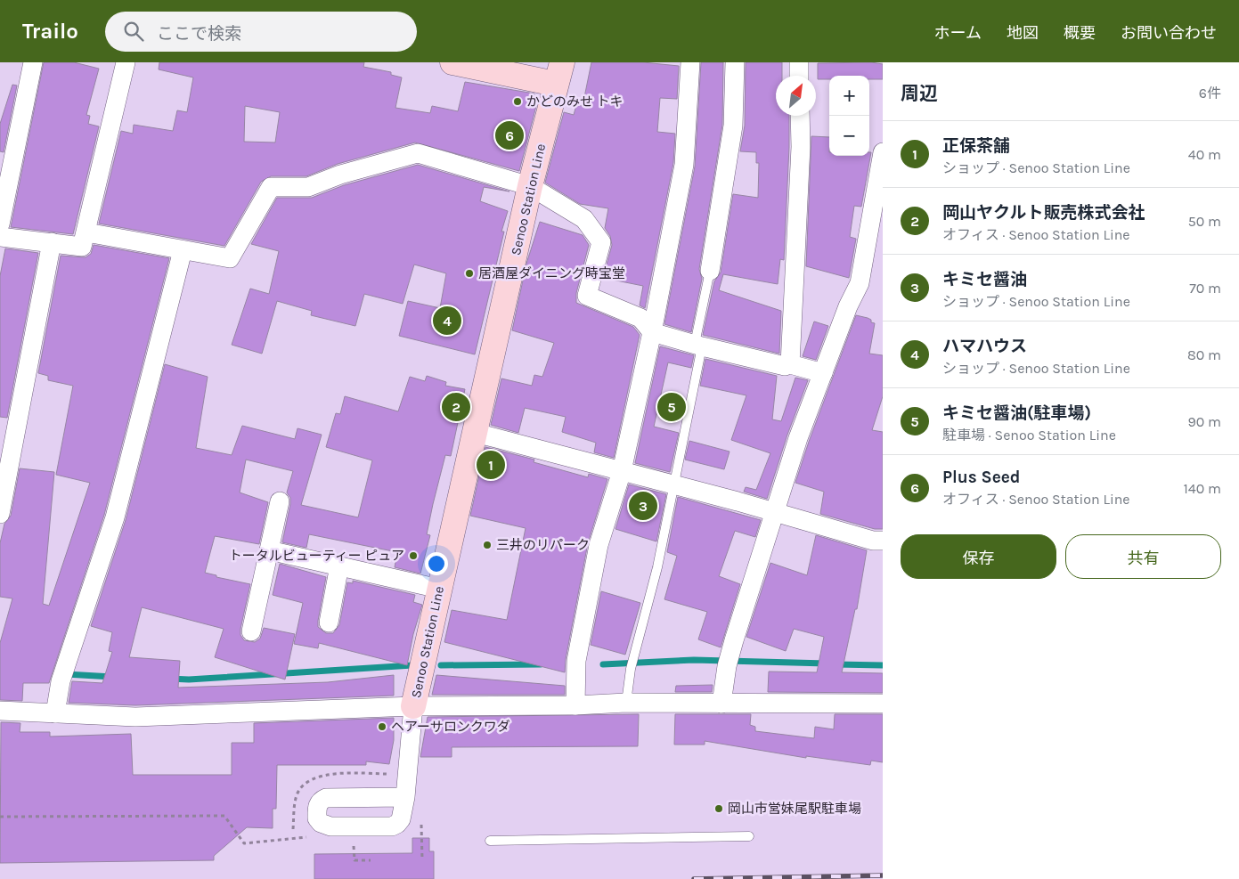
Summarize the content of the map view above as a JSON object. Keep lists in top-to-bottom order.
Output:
{
  "streets": {
    "main road": ["Senoo Station Line"]
  },
  "places": [
    "かどのみせ トキ",
    "居酒屋ダイニング時宝堂",
    "三井のリパーク",
    "トータルビューティー ピュア",
    "ヘアーサロンクワダ",
    "岡山市営妹尾駅駐車場"
  ],
  "north": "top right",
  "page": {
    "header": "Trailo",
    "search": "ここで検索",
    "nav": [
      "ホーム",
      "地図",
      "概要",
      "お問い合わせ"
    ],
    "heading": ["周辺", "6件"],
    "map_buttons": ["+", "−"],
    "pins": [
      "6",
      "4",
      "2",
      "5",
      "1",
      "3"
    ],
    "list": [
      {
        "mark": "1",
        "name": "正保茶舗",
        "note": "ショップ · Senoo Station Line",
        "value": "40 m"
      },
      {
        "mark": "2",
        "name": "岡山ヤクルト販売株式会社",
        "note": "オフィス · Senoo Station Line",
        "value": "50 m"
      },
      {
        "mark": "3",
        "name": "キミセ醤油",
        "note": "ショップ · Senoo Station Line",
        "value": "70 m"
      },
      {
        "mark": "4",
        "name": "ハマハウス",
        "note": "ショップ · Senoo Station Line",
        "value": "80 m"
      },
      {
        "mark": "5",
        "name": "キミセ醤油(駐車場)",
        "note": "駐車場 · Senoo Station Line",
        "value": "90 m"
      },
      {
        "mark": "6",
        "name": "Plus Seed",
        "note": "オフィス · Senoo Station Line",
        "value": "140 m"
      }
    ],
    "buttons": ["保存", "共有"]
  }
}
